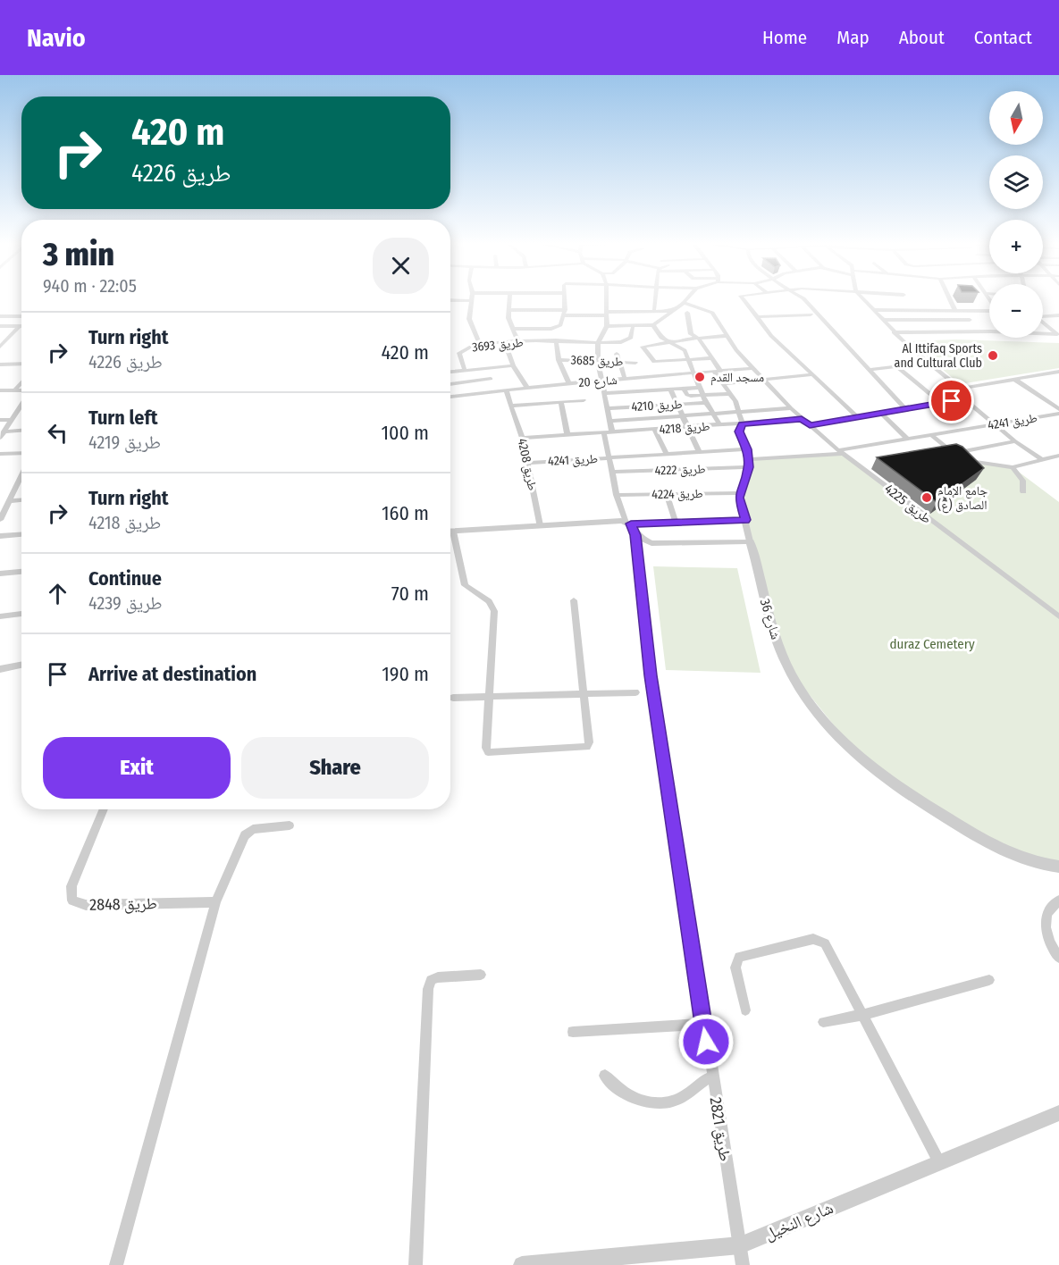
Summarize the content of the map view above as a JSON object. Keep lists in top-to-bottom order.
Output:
{
  "streets": {
    "street": [
      "طريق 3693",
      "طريق 3685",
      "شارع 20",
      "طريق 4210",
      "طريق 4241",
      "طريق 4218",
      "طريق 4208",
      "طريق 4222",
      "طريق 4224",
      "طريق 4225",
      "شارع 36",
      "طريق 2848",
      "طريق 2821",
      "شارع النخيل"
    ]
  },
  "crossings": [
    ["شارع 20", "طريق 4208"],
    ["شارع 20", "طريق 4225"],
    ["طريق 4241", "طريق 4208"],
    ["طريق 4241", "طريق 4222"],
    ["طريق 4241", "طريق 4225"],
    ["طريق 4218", "طريق 4208"],
    ["طريق 4218", "طريق 4225"],
    ["طريق 2821", "شارع النخيل"]
  ],
  "parks": ["duraz Cemetery"],
  "places": ["Al Ittifaq Sports and Cultural Club", "مسجد القدم", "جامع الإمام الصادق (ع)"],
  "north": "bottom",
  "page": {
    "header": "Navio",
    "nav": [
      "Home",
      "Map",
      "About",
      "Contact"
    ],
    "map_buttons": ["+", "−"],
    "turn": ["420 m", "طريق 4226"],
    "heading": ["3 min", "940 m · 22:05"],
    "list": [
      {
        "name": "Turn right",
        "note": "طريق 4226",
        "value": "420 m"
      },
      {
        "name": "Turn left",
        "note": "طريق 4219",
        "value": "100 m"
      },
      {
        "name": "Turn right",
        "note": "طريق 4218",
        "value": "160 m"
      },
      {
        "name": "Continue",
        "note": "طريق 4239",
        "value": "70 m"
      },
      {
        "name": "Arrive at destination",
        "value": "190 m"
      }
    ],
    "buttons": ["Exit", "Share"]
  }
}
